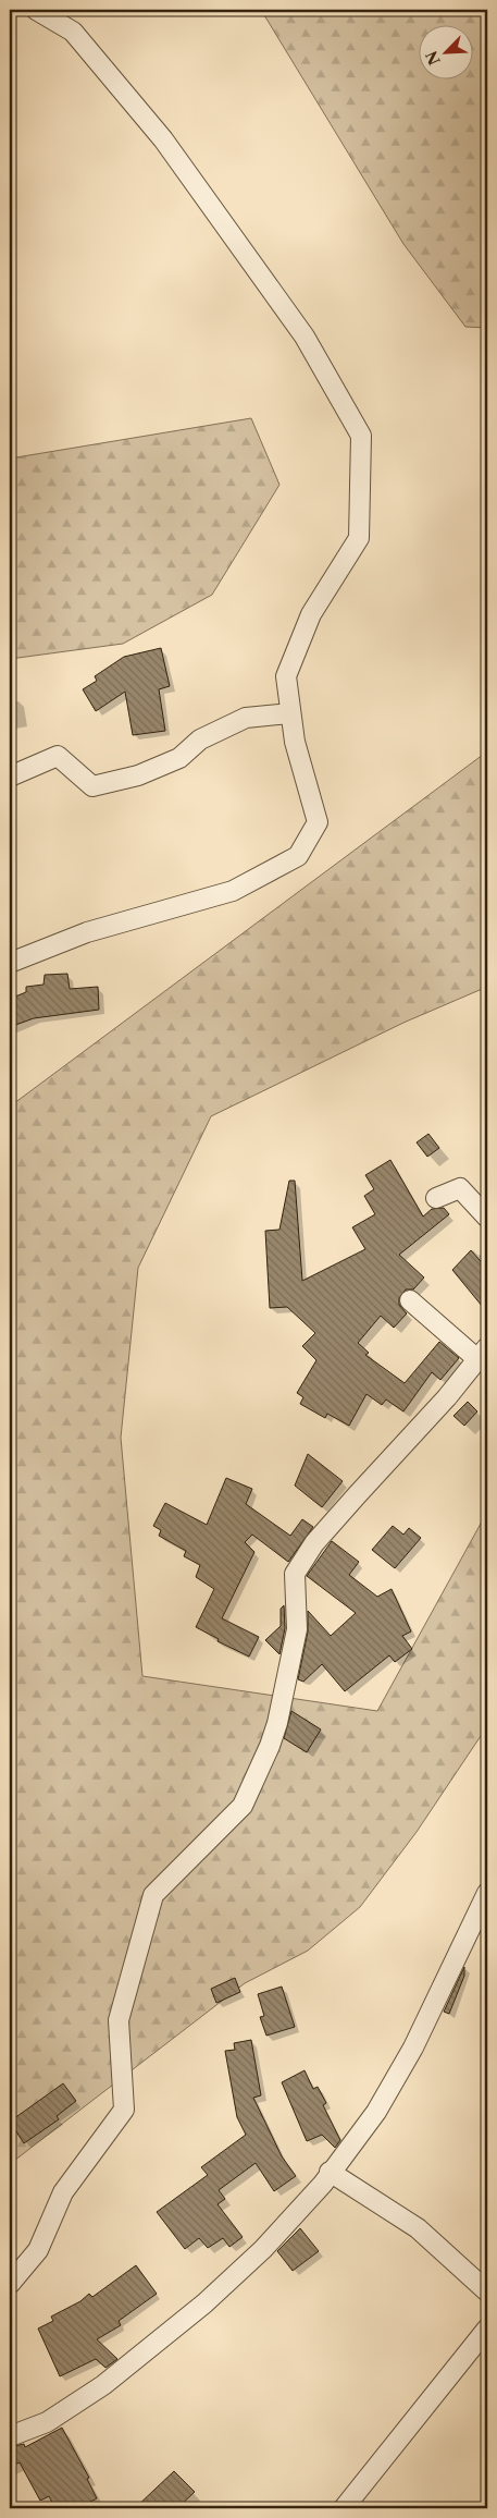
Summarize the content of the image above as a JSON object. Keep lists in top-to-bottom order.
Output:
{
  "north": "bottom left"
}
